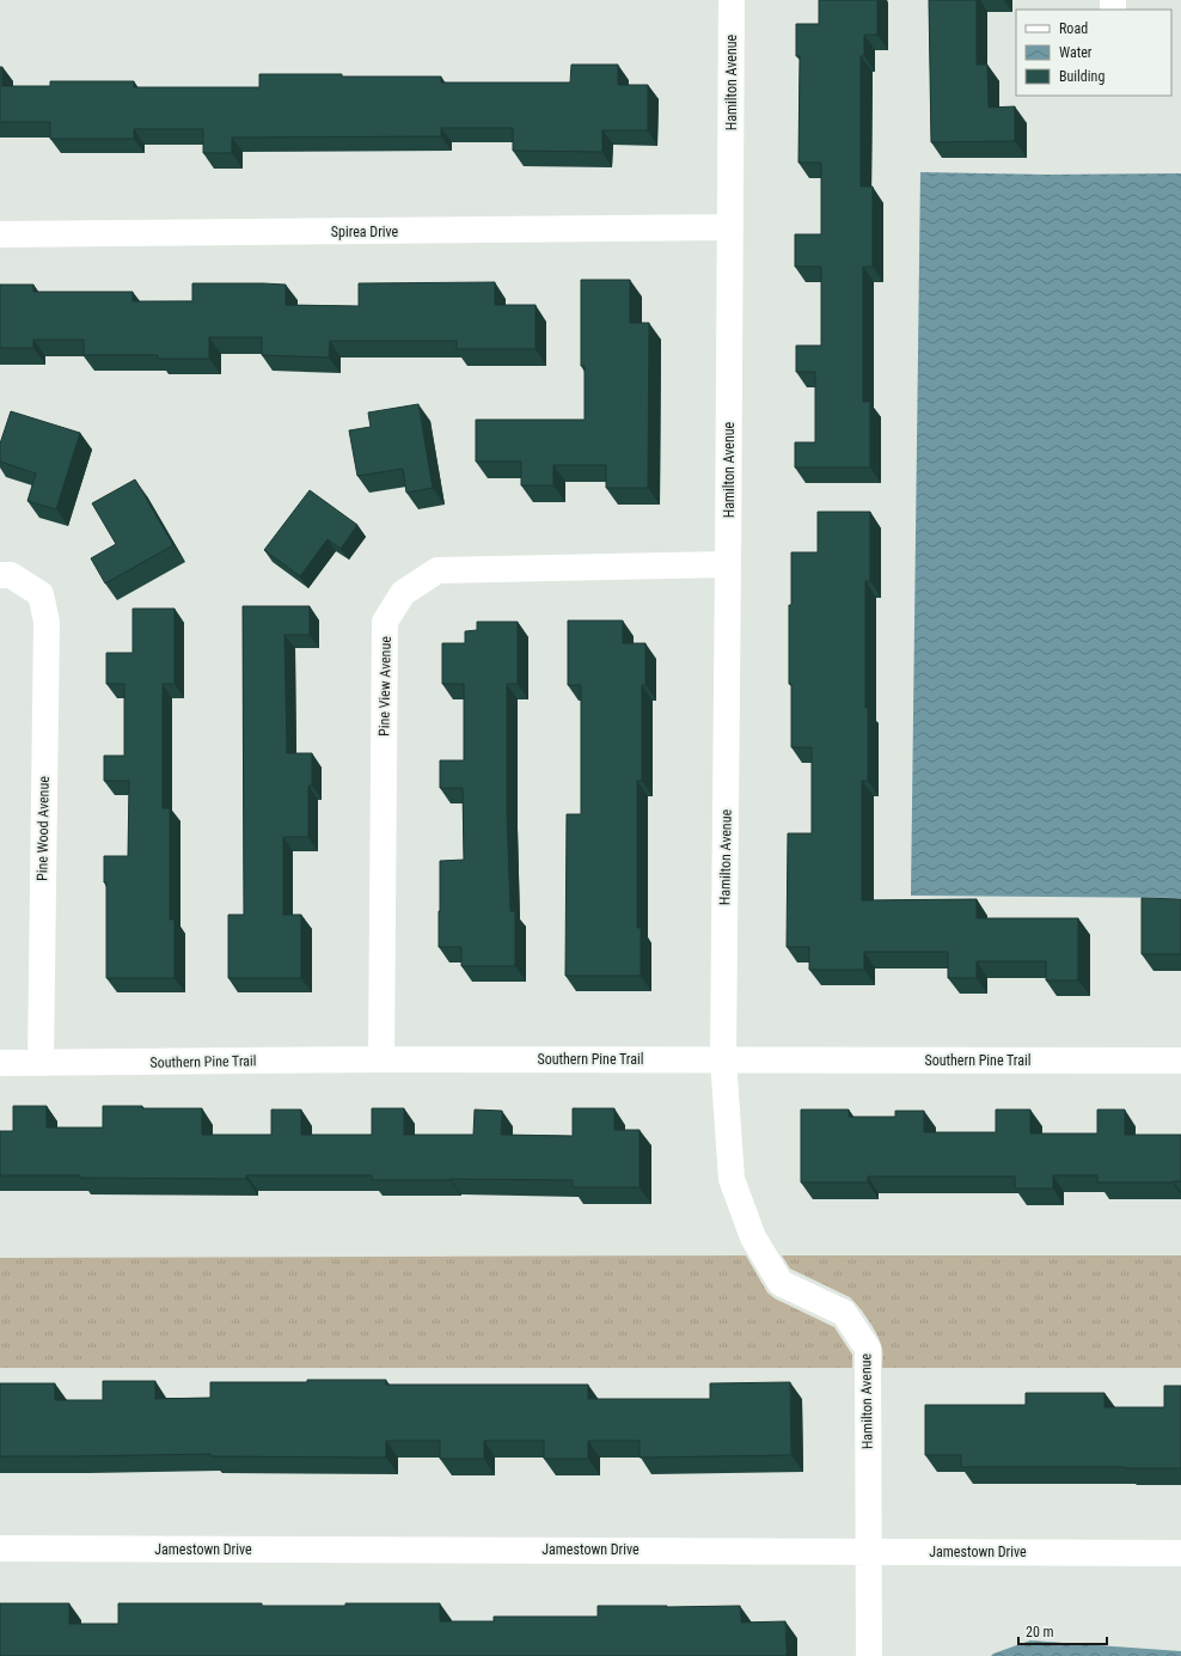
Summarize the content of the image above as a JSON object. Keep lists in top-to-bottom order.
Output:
{
  "streets": {
    "street": [
      "Hamilton Avenue",
      "Spirea Drive",
      "Pine View Avenue",
      "Pine Wood Avenue",
      "Southern Pine Trail",
      "Jamestown Drive"
    ]
  },
  "crossings": [
    ["Hamilton Avenue", "Spirea Drive"],
    ["Hamilton Avenue", "Pine View Avenue"],
    ["Hamilton Avenue", "Southern Pine Trail"],
    ["Hamilton Avenue", "Jamestown Drive"],
    ["Pine View Avenue", "Southern Pine Trail"],
    ["Pine Wood Avenue", "Southern Pine Trail"]
  ],
  "legend": ["Road", "Water", "Building"],
  "scale_bar": "20 m"
}
